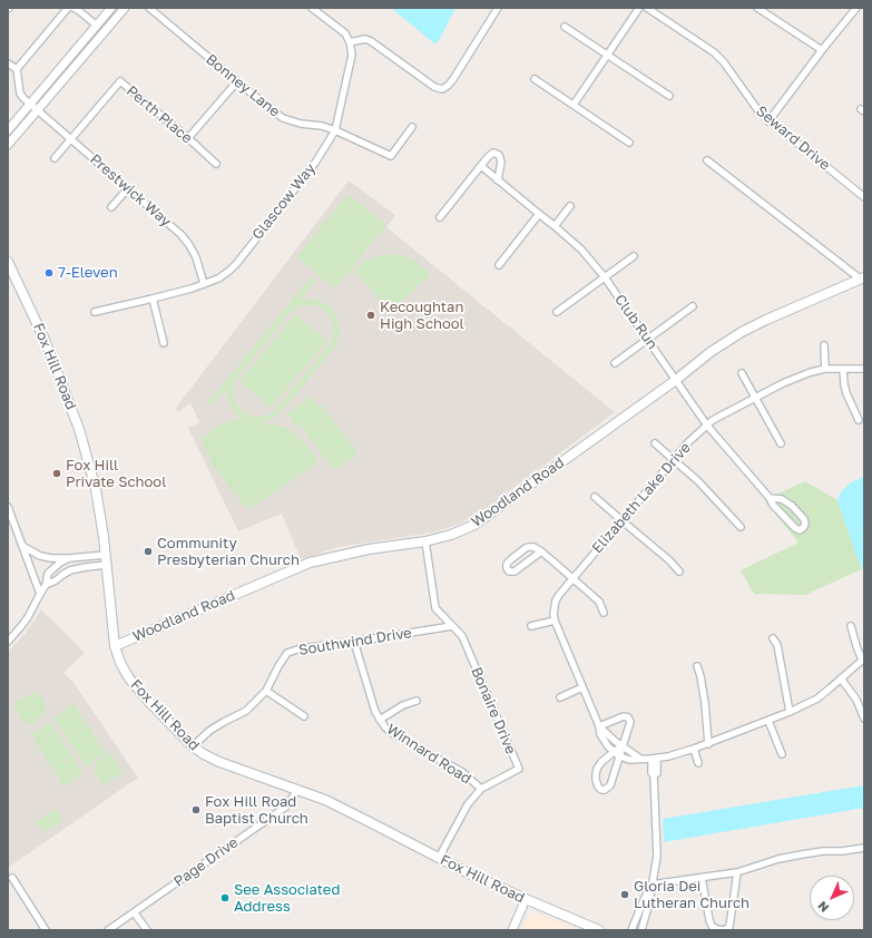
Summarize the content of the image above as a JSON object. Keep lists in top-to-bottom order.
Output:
{
  "streets": {
    "main road": ["Fox Hill Road", "Woodland Road"],
    "street": [
      "Bonney Lane",
      "Perth Place",
      "Seward Drive",
      "Prestwick Way",
      "Glascow Way",
      "Club Run",
      "Elizabeth Lake Drive",
      "Southwind Drive",
      "Bonaire Drive",
      "Winnard Road",
      "Page Drive"
    ]
  },
  "crossings": [
    ["Bonney Lane", "Glascow Way"],
    ["Perth Place", "Prestwick Way"],
    ["Prestwick Way", "Glascow Way"],
    ["Club Run", "Woodland Road"],
    ["Club Run", "Elizabeth Lake Drive"],
    ["Fox Hill Road", "Woodland Road"],
    ["Fox Hill Road", "Southwind Drive"],
    ["Fox Hill Road", "Bonaire Drive"],
    ["Fox Hill Road", "Page Drive"],
    ["Woodland Road", "Bonaire Drive"],
    ["Southwind Drive", "Bonaire Drive"],
    ["Southwind Drive", "Winnard Road"],
    ["Bonaire Drive", "Winnard Road"]
  ],
  "places": [
    "7-Eleven",
    "Kecoughtan High School",
    "Fox Hill Private School",
    "Community Presbyterian Church",
    "Fox Hill Road Baptist Church",
    "Gloria Dei Lutheran Church",
    "See Associated Address"
  ],
  "north": "bottom left"
}
